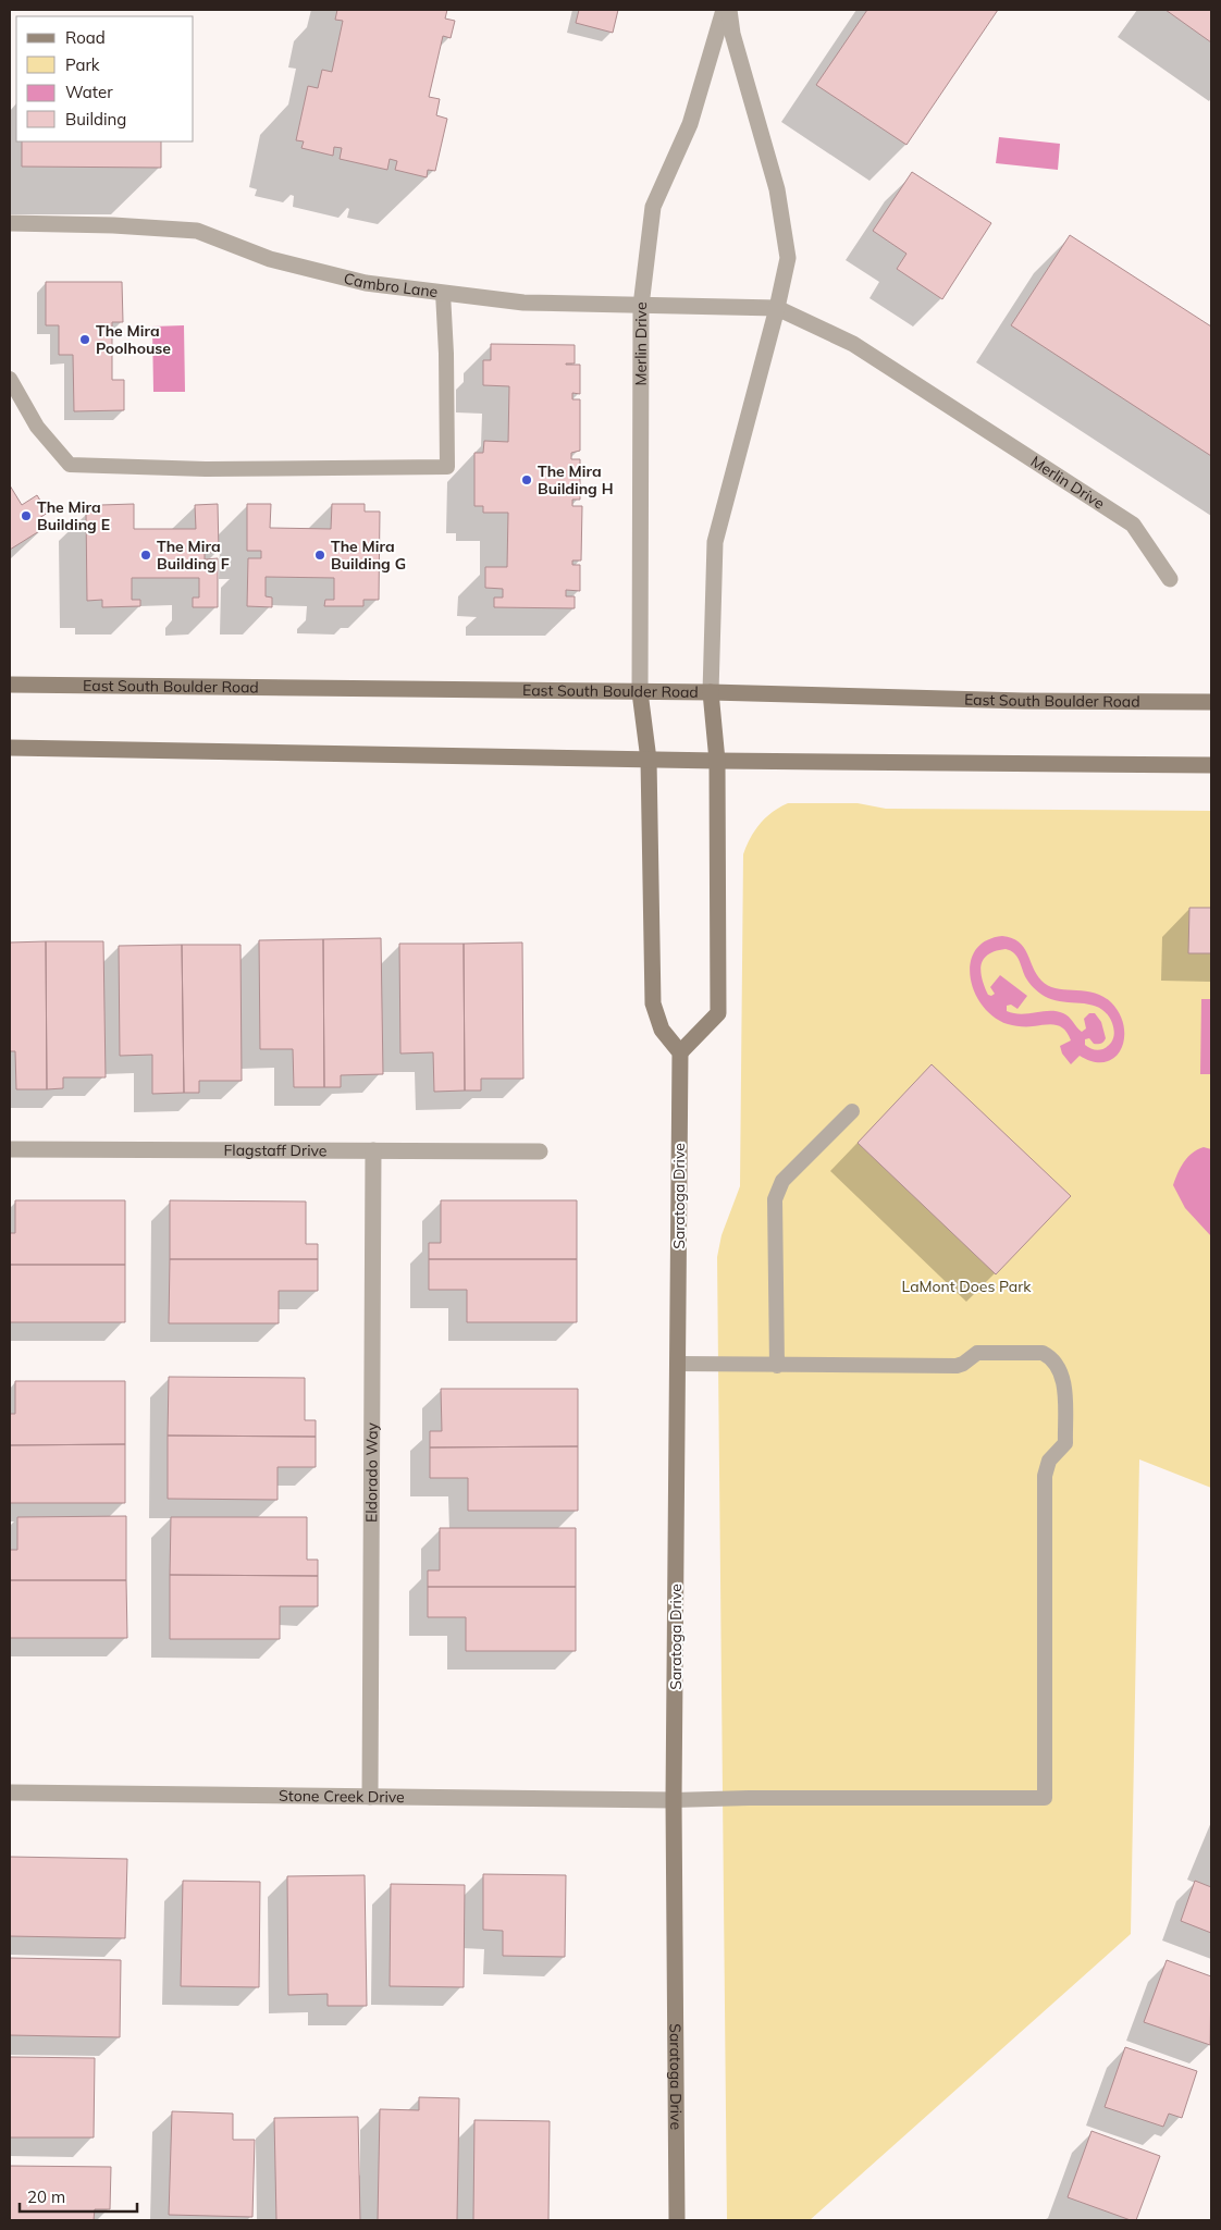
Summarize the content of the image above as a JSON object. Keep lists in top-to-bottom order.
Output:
{
  "streets": {
    "main road": ["East South Boulder Road", "Saratoga Drive"],
    "street": [
      "Cambro Lane",
      "Merlin Drive",
      "Flagstaff Drive",
      "Eldorado Way",
      "Stone Creek Drive"
    ]
  },
  "crossings": [
    ["Cambro Lane", "Merlin Drive"],
    ["Merlin Drive", "East South Boulder Road"],
    ["Flagstaff Drive", "Eldorado Way"],
    ["Saratoga Drive", "Stone Creek Drive"],
    ["Eldorado Way", "Stone Creek Drive"]
  ],
  "parks": ["LaMont Does Park"],
  "places": [
    "The Mira Poolhouse",
    "The Mira Building H",
    "The Mira Building E",
    "The Mira Building F",
    "The Mira Building G"
  ],
  "legend": [
    "Road",
    "Park",
    "Water",
    "Building"
  ],
  "scale_bar": "20 m"
}
